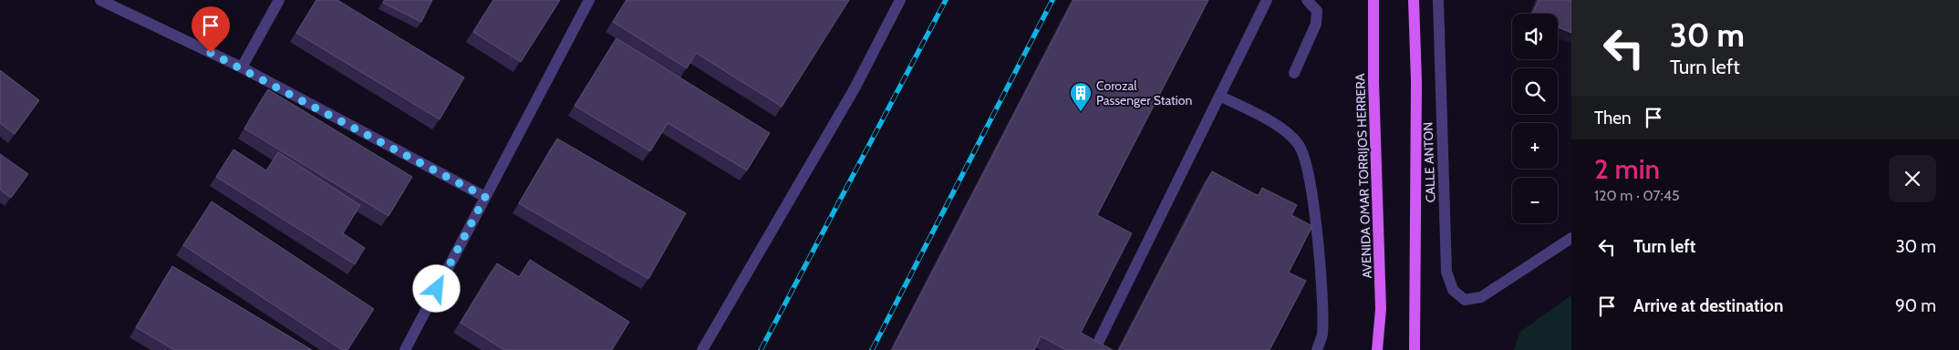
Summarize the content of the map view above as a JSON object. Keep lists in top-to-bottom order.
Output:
{
  "streets": {
    "main road": ["AVENIDA OMAR TORRIJOS HERRERA"],
    "street": ["CALLE ANTON"]
  },
  "places": {
    "building": ["Corozal Passenger Station"]
  },
  "page": {
    "turn": ["30 m", "Turn left"],
    "map_buttons": ["+", "−"],
    "then": "Then",
    "heading": ["2 min", "120 m · 07:45"],
    "list": [
      {
        "name": "Turn left",
        "value": "30 m"
      },
      {
        "name": "Arrive at destination",
        "value": "90 m"
      }
    ]
  }
}
